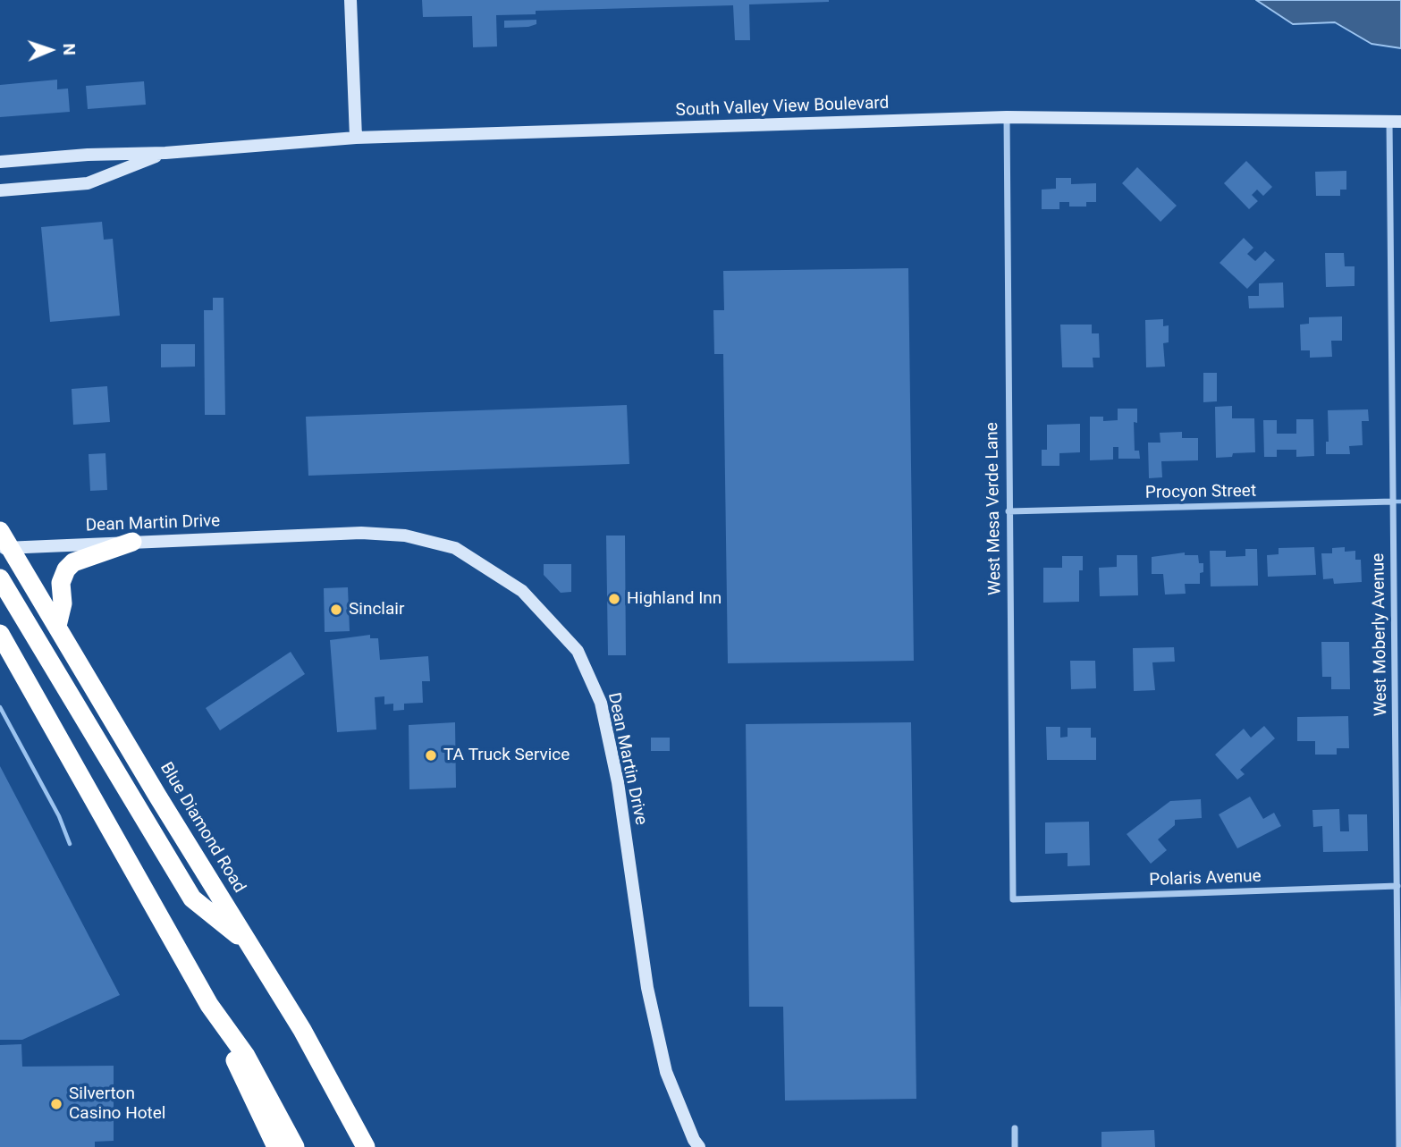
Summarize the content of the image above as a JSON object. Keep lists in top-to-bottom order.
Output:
{
  "streets": {
    "highway": ["Blue Diamond Road"],
    "main road": ["South Valley View Boulevard", "Dean Martin Drive"],
    "street": [
      "Procyon Street",
      "West Mesa Verde Lane",
      "West Moberly Avenue",
      "Polaris Avenue"
    ]
  },
  "crossings": [
    ["South Valley View Boulevard", "West Mesa Verde Lane"],
    ["South Valley View Boulevard", "West Moberly Avenue"],
    ["Procyon Street", "West Mesa Verde Lane"],
    ["Procyon Street", "West Moberly Avenue"],
    ["West Mesa Verde Lane", "Polaris Avenue"],
    ["Dean Martin Drive", "Blue Diamond Road"],
    ["West Moberly Avenue", "Polaris Avenue"]
  ],
  "places": [
    "Highland Inn",
    "Sinclair",
    "TA Truck Service",
    "Silverton Casino Hotel"
  ],
  "north": "right"
}
